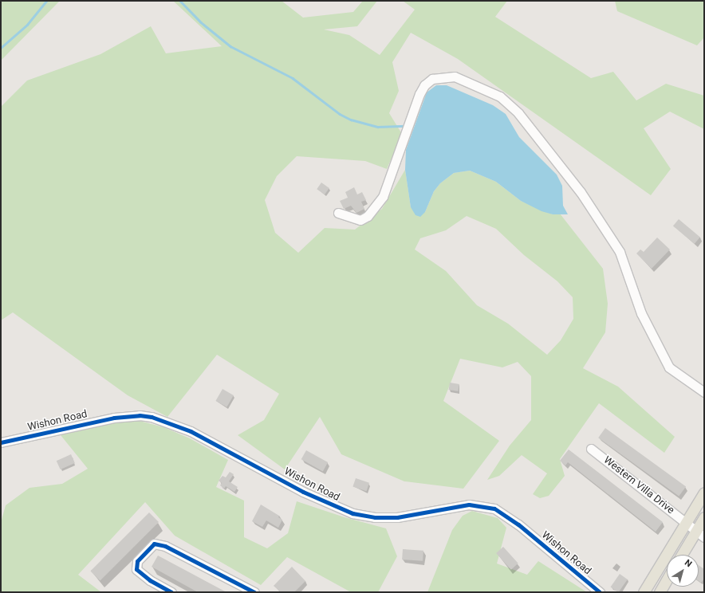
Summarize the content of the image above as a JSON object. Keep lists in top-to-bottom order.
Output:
{
  "streets": {
    "street": ["Wishon Road", "Western Villa Drive"]
  },
  "north": "top right"
}
